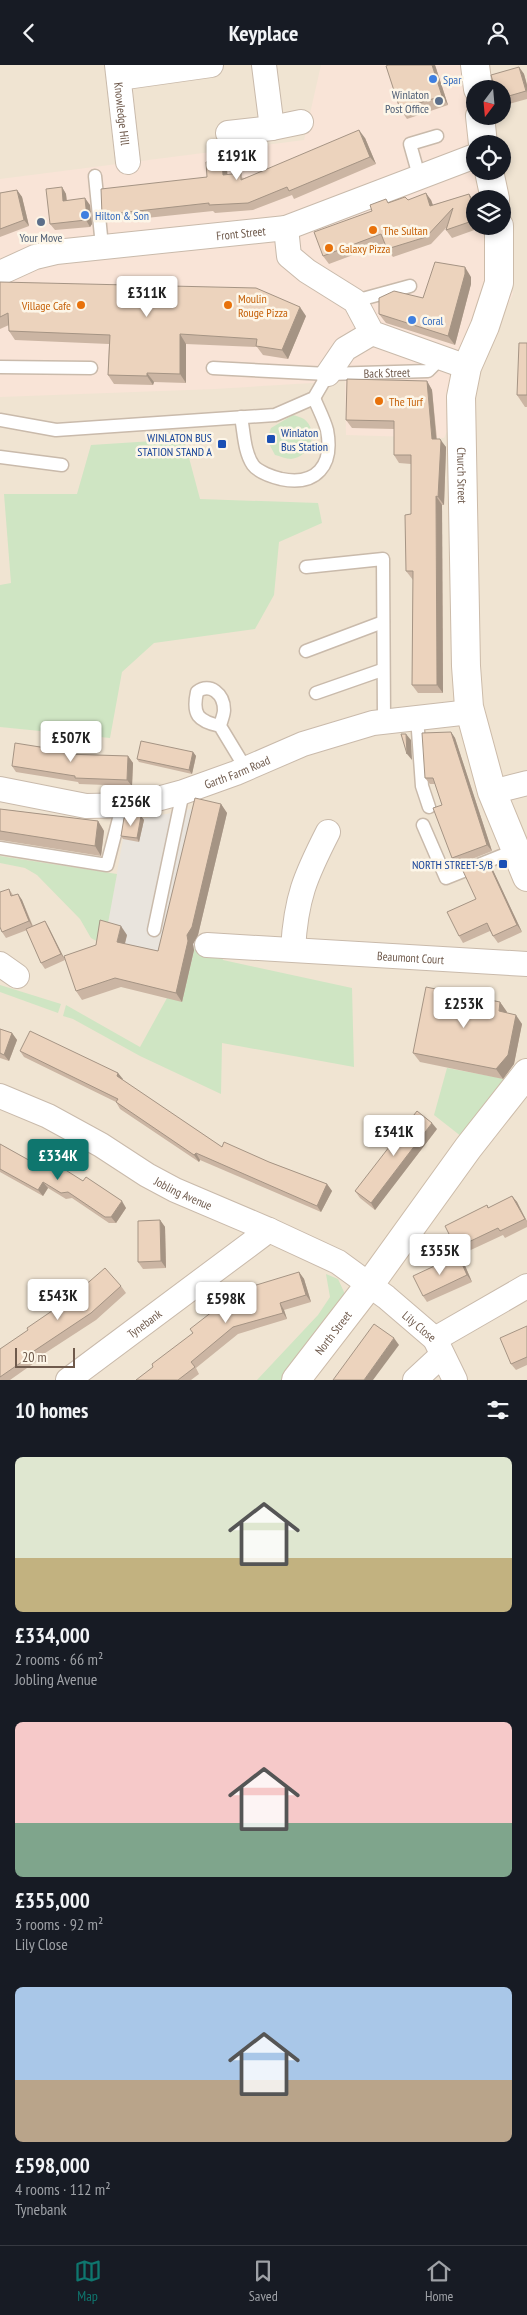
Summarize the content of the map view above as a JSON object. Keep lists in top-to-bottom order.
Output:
{
  "streets": {
    "street": [
      "Knowledge Hill",
      "Front Street",
      "Church Street",
      "Garth Farm Road",
      "Beaumont Court",
      "Jobling Avenue",
      "Tynebank",
      "Lily Close",
      "North Street"
    ],
    "lane": ["Back Street"]
  },
  "crossings": [
    ["Church Street", "Garth Farm Road"],
    ["Jobling Avenue", "Tynebank"],
    ["Jobling Avenue", "Lily Close"],
    ["Jobling Avenue", "North Street"],
    ["Lily Close", "North Street"]
  ],
  "places": {
    "other": [
      "Spar",
      "Winlaton Post Office",
      "Hilton & Son",
      "Your Move",
      "The Sultan",
      "Galaxy Pizza",
      "Village Cafe",
      "Moulin Rouge Pizza",
      "Coral",
      "The Turf"
    ],
    "transit": ["Winlaton Bus Station", "WINLATON BUS STATION STAND A", "NORTH STREET-S/B"]
  },
  "scale_bar": "20 m",
  "north": "bottom",
  "page": {
    "header": "Keyplace",
    "price": [
      "£191K",
      "£311K",
      "£507K",
      "£256K",
      "£253K",
      "£341K",
      "£334K",
      "£355K",
      "£543K",
      "£598K"
    ],
    "scale": "20 m",
    "heading": "10 homes",
    "list": [
      {
        "name": "£334,000",
        "note": "2 rooms · 66 m² · Jobling Avenue"
      },
      {
        "name": "£355,000",
        "note": "3 rooms · 92 m² · Lily Close"
      },
      {
        "name": "£598,000",
        "note": "4 rooms · 112 m² · Tynebank"
      }
    ],
    "tabs": ["Map", "Saved", "Home"]
  }
}
